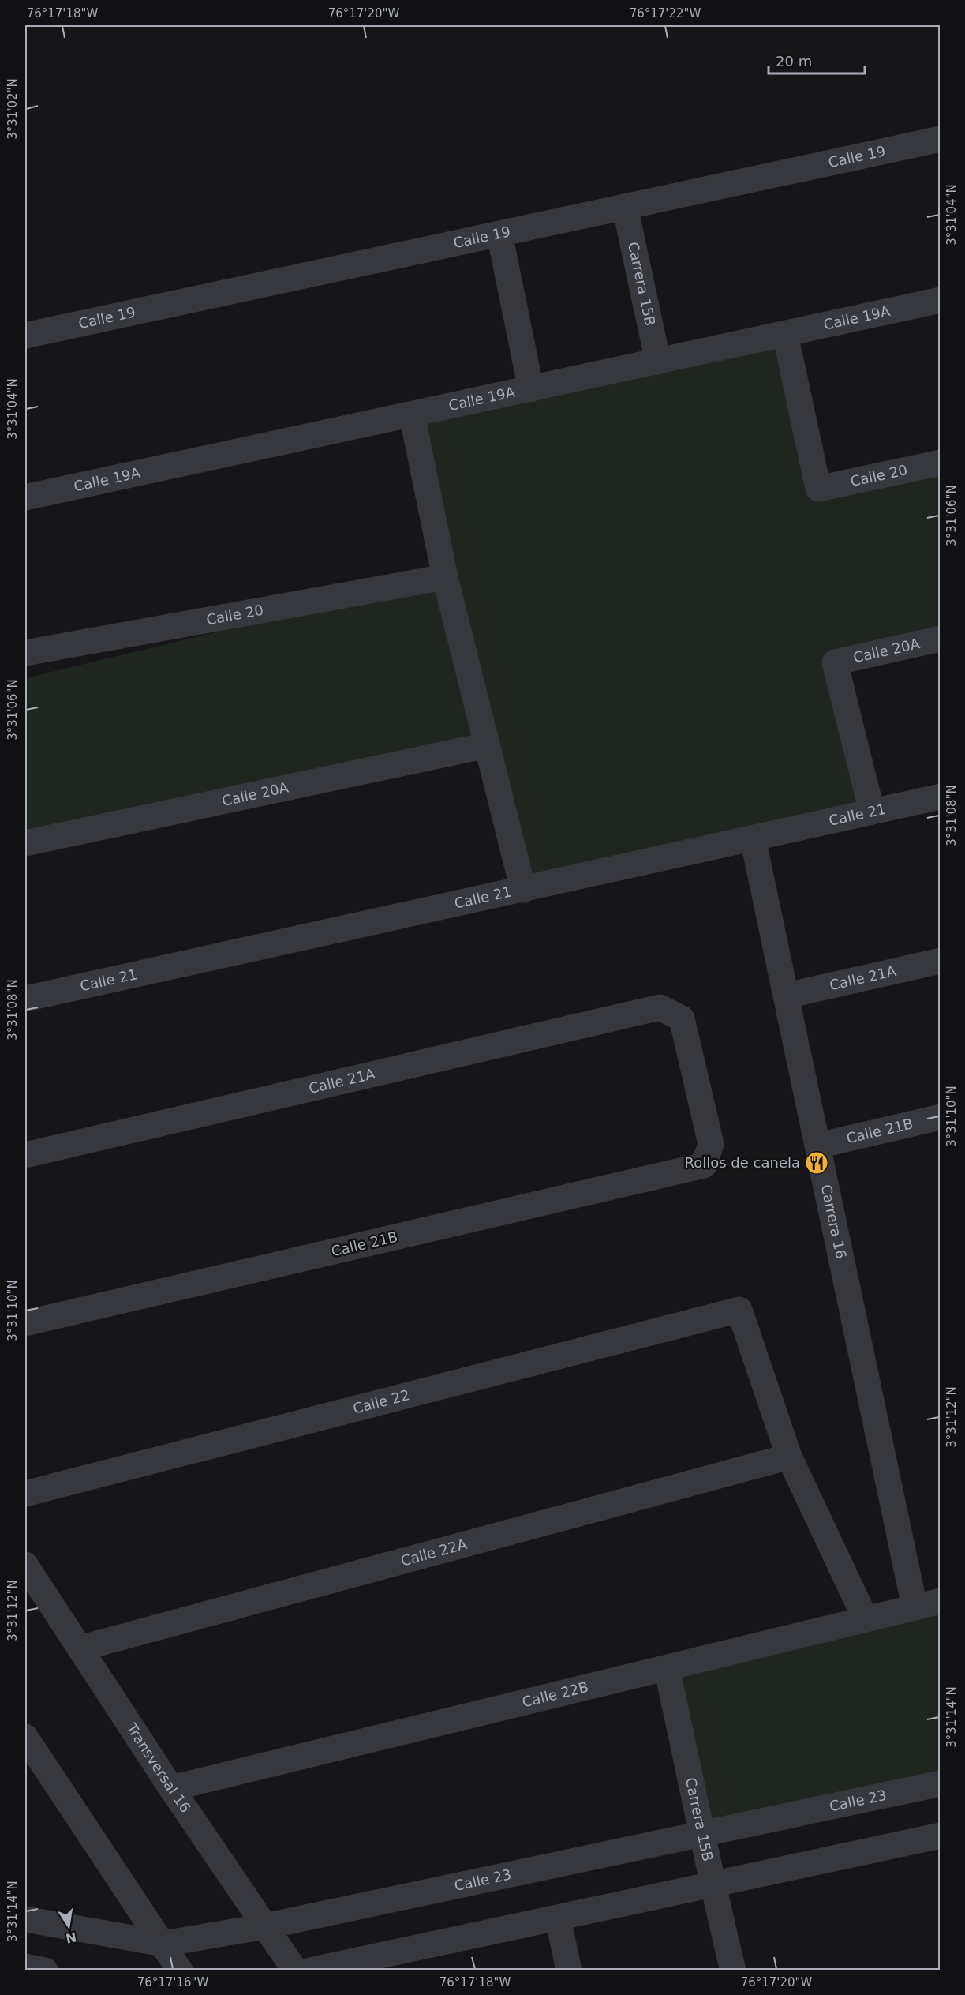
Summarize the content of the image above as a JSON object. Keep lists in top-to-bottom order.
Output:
{
  "streets": {
    "street": [
      "Calle 19",
      "Carrera 15B",
      "Calle 19A",
      "Calle 20",
      "Calle 20A",
      "Calle 21",
      "Calle 21A",
      "Calle 21B",
      "Carrera 16",
      "Calle 22",
      "Calle 22A",
      "Calle 22B",
      "Transversal 16",
      "Calle 23"
    ]
  },
  "crossings": [
    ["Calle 19", "Carrera 15B"],
    ["Carrera 15B", "Calle 19A"],
    ["Carrera 15B", "Calle 22B"],
    ["Carrera 15B", "Calle 23"],
    ["Calle 19A", "Calle 20"],
    ["Calle 20A", "Calle 21"],
    ["Calle 21", "Carrera 16"],
    ["Calle 21A", "Calle 21B"],
    ["Calle 21A", "Carrera 16"],
    ["Calle 21B", "Carrera 16"],
    ["Carrera 16", "Calle 22B"],
    ["Calle 22", "Calle 22A"],
    ["Calle 22A", "Transversal 16"],
    ["Calle 22B", "Transversal 16"],
    ["Transversal 16", "Calle 23"]
  ],
  "places": {
    "restaurant": ["Rollos de canela"]
  },
  "scale_bar": "20 m",
  "north": "bottom",
  "coordinates": [
    "76°17'18\"W",
    "76°17'20\"W",
    "76°17'22\"W",
    "3°31'02\"N",
    "3°31'04\"N",
    "3°31'06\"N",
    "3°31'08\"N",
    "3°31'10\"N",
    "3°31'12\"N",
    "3°31'14\"N",
    "76°17'16\"W"
  ]
}
